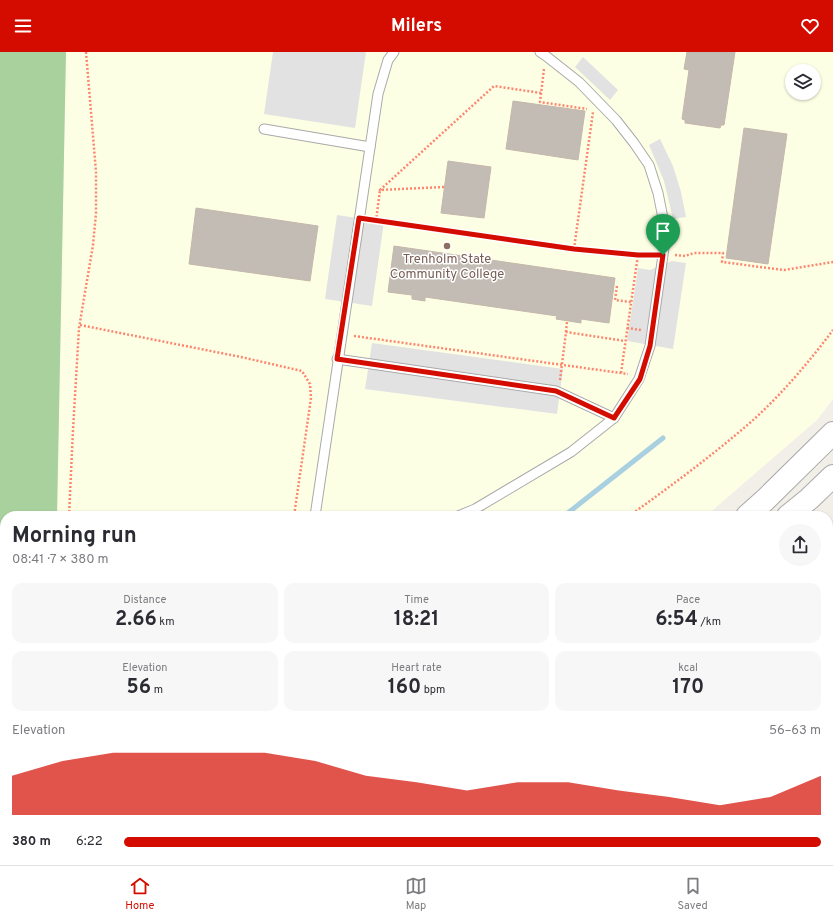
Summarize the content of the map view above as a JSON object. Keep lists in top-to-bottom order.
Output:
{
  "places": ["Trenholm State Community College"],
  "page": {
    "header": "Milers",
    "heading": ["Morning run", "08:41 · 7 × 380 m"],
    "stats": [
      ["Distance", "2.66 km"],
      ["Time", "18:21"],
      ["Pace", "6:54 /km"],
      ["Elevation", "56 m"],
      ["Heart rate", "160 bpm"],
      ["kcal", "170"]
    ],
    "chart": ["Elevation", "56–63 m"],
    "list": [
      {
        "name": "380 m",
        "note": "6:22"
      }
    ],
    "tabs": ["Home", "Map", "Saved"]
  }
}
